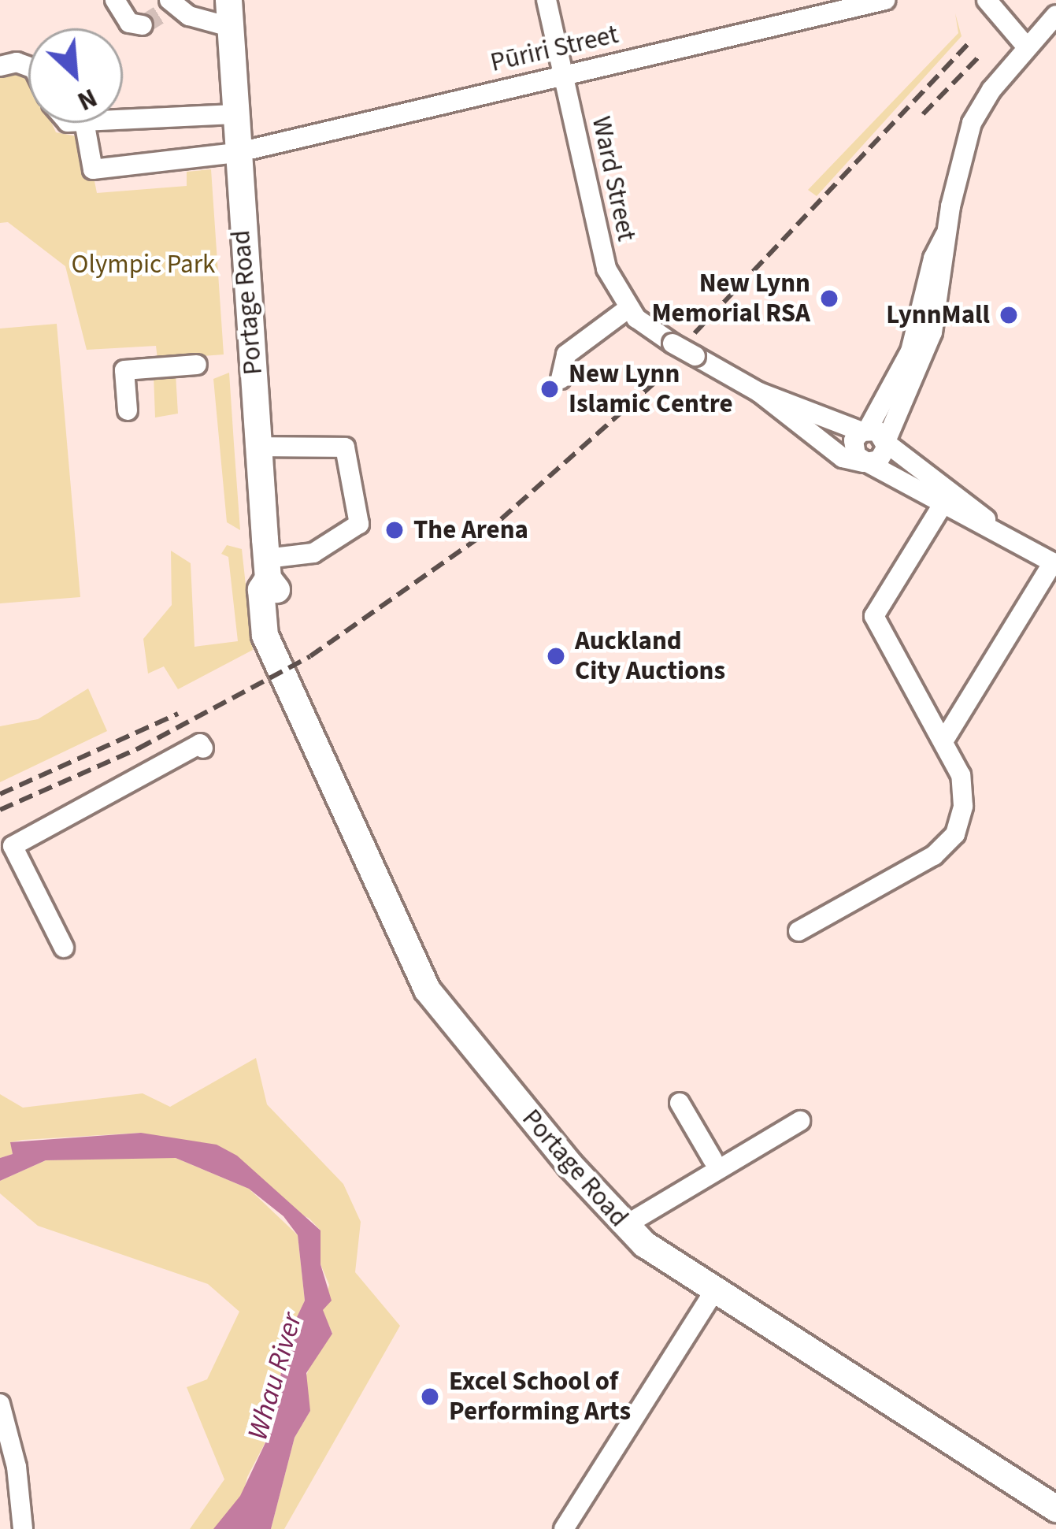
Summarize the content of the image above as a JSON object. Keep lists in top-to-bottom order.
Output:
{
  "streets": {
    "main road": ["Portage Road"],
    "street": ["Pūriri Street", "Ward Street"]
  },
  "crossings": [
    ["Pūriri Street", "Ward Street"],
    ["Pūriri Street", "Portage Road"]
  ],
  "water": ["Whau River"],
  "parks": ["Olympic Park"],
  "places": [
    "New Lynn Memorial RSA",
    "LynnMall",
    "New Lynn Islamic Centre",
    "The Arena",
    "Auckland City Auctions",
    "Excel School of Performing Arts"
  ],
  "north": "bottom right"
}
